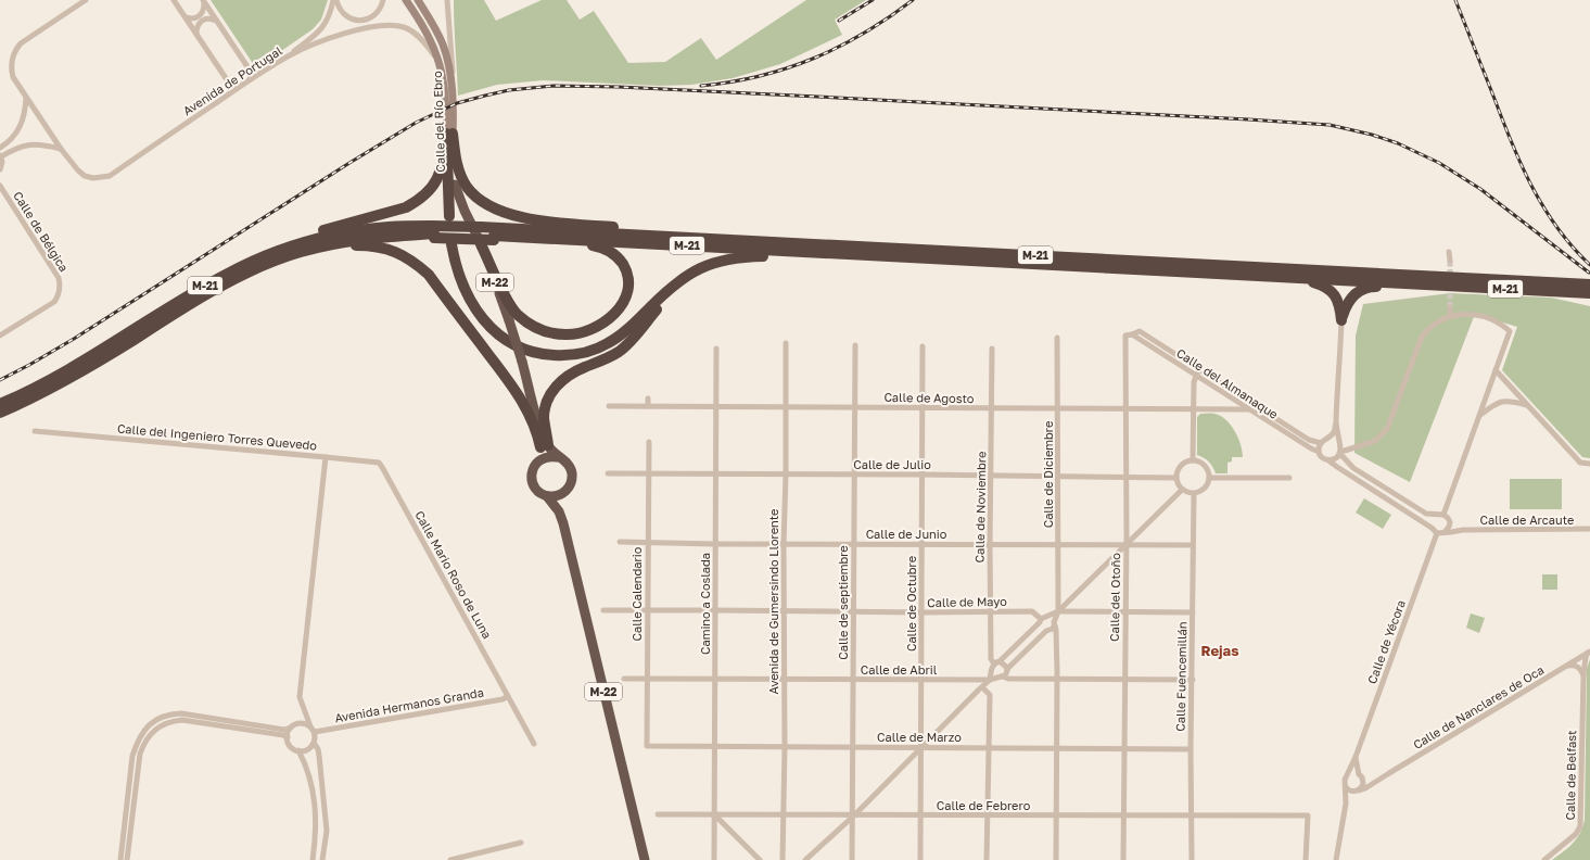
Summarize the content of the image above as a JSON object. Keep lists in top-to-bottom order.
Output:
{
  "streets": {
    "highway": ["M-21", "M-22"],
    "main road": ["Calle del Río Ebro"],
    "street": [
      "Avenida de Portugal",
      "Calle de Bélgica",
      "Calle del Almanaque",
      "Calle de Agosto",
      "Calle del Ingeniero Torres Quevedo",
      "Calle de Julio",
      "Calle de Diciembre",
      "Calle de Noviembre",
      "Calle de Arcaute",
      "Calle de Junio",
      "Calle Mario Roso de Luna",
      "Calle Calendario",
      "Calle del Otoño",
      "Avenida de Gumersindo Llorente",
      "Calle de Mayo",
      "Calle de septiembre",
      "Camino a Coslada",
      "Calle de Octubre",
      "Calle de Yécora",
      "Calle de Abril",
      "Calle Fuencemillán",
      "Avenida Hermanos Granda",
      "Calle de Nanclares de Oca",
      "Calle de Marzo",
      "Calle de Belfast",
      "Calle de Febrero"
    ]
  },
  "crossings": [
    ["Avenida de Portugal", "Calle del Río Ebro"],
    ["Calle del Río Ebro", "M-22"],
    ["Calle del Almanaque", "Calle de Agosto"],
    ["Calle del Almanaque", "Calle del Otoño"],
    ["Calle de Agosto", "Calle de Diciembre"],
    ["Calle de Agosto", "Calle de Noviembre"],
    ["Calle de Agosto", "Calle del Otoño"],
    ["Calle de Agosto", "Avenida de Gumersindo Llorente"],
    ["Calle de Agosto", "Calle de septiembre"],
    ["Calle de Agosto", "Camino a Coslada"],
    ["Calle de Agosto", "Calle de Octubre"],
    ["Calle del Ingeniero Torres Quevedo", "Calle Mario Roso de Luna"],
    ["Calle del Ingeniero Torres Quevedo", "Avenida Hermanos Granda"],
    ["Calle de Julio", "Calle de Diciembre"],
    ["Calle de Julio", "Calle de Noviembre"],
    ["Calle de Julio", "Calle Calendario"],
    ["Calle de Julio", "Calle del Otoño"],
    ["Calle de Julio", "Avenida de Gumersindo Llorente"],
    ["Calle de Julio", "Calle de septiembre"],
    ["Calle de Julio", "Camino a Coslada"],
    ["Calle de Julio", "Calle de Octubre"],
    ["Calle de Julio", "Calle Fuencemillán"],
    ["Calle de Diciembre", "Calle de Junio"],
    ["Calle de Noviembre", "Calle de Junio"],
    ["Calle de Noviembre", "Calle de Mayo"],
    ["Calle de Noviembre", "Calle de Abril"],
    ["Calle de Arcaute", "Calle de Yécora"],
    ["Calle de Junio", "Calle Calendario"],
    ["Calle de Junio", "Calle del Otoño"],
    ["Calle de Junio", "Avenida de Gumersindo Llorente"],
    ["Calle de Junio", "Calle de septiembre"],
    ["Calle de Junio", "Camino a Coslada"],
    ["Calle de Junio", "Calle de Octubre"],
    ["Calle de Junio", "Calle Fuencemillán"],
    ["Calle Mario Roso de Luna", "Avenida Hermanos Granda"],
    ["Calle Calendario", "Calle de Mayo"],
    ["Calle Calendario", "Calle de Abril"],
    ["Calle Calendario", "Calle de Marzo"],
    ["Calle del Otoño", "Calle de Marzo"],
    ["Calle del Otoño", "Calle de Febrero"],
    ["Avenida de Gumersindo Llorente", "Calle de Mayo"],
    ["Avenida de Gumersindo Llorente", "Calle de Abril"],
    ["Avenida de Gumersindo Llorente", "Calle de Marzo"],
    ["Avenida de Gumersindo Llorente", "Calle de Febrero"],
    ["Calle de Mayo", "Calle de septiembre"],
    ["Calle de Mayo", "Camino a Coslada"],
    ["Calle de Mayo", "Calle de Octubre"],
    ["Calle de septiembre", "Calle de Abril"],
    ["Calle de septiembre", "Calle de Marzo"],
    ["Calle de septiembre", "Calle de Febrero"],
    ["Camino a Coslada", "Calle de Abril"],
    ["Camino a Coslada", "Calle de Marzo"],
    ["Camino a Coslada", "Calle de Febrero"],
    ["Calle de Octubre", "Calle de Abril"],
    ["Calle de Octubre", "Calle de Marzo"],
    ["Calle de Octubre", "Calle de Febrero"],
    ["Calle de Yécora", "Calle de Nanclares de Oca"],
    ["Calle Fuencemillán", "Calle de Marzo"],
    ["Calle Fuencemillán", "Calle de Febrero"],
    ["Calle de Nanclares de Oca", "Calle de Belfast"]
  ],
  "districts": ["Rejas"]
}
